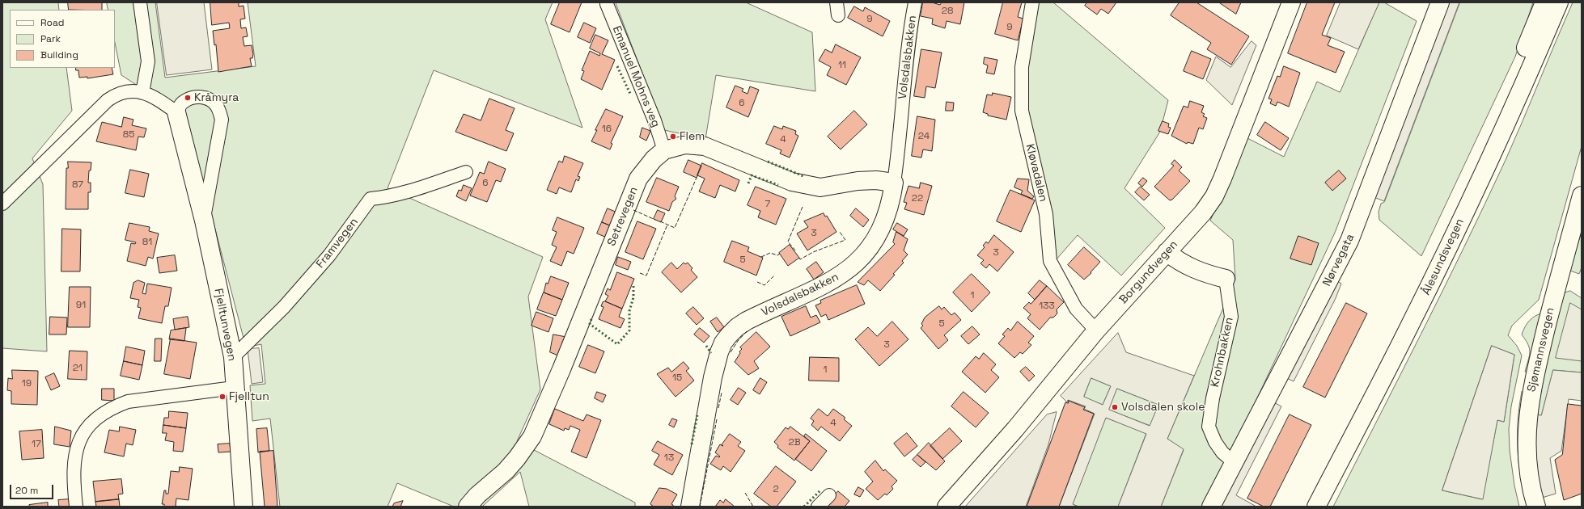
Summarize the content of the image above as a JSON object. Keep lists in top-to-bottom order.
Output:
{
  "streets": {
    "main road": [
      "Volsdalsbakken",
      "Setrevegen",
      "Ålesundsvegen",
      "Nørvegata",
      "Borgundvegen",
      "Fjelltunvegen",
      "Sjømannsvegen",
      "Krohnbakken"
    ],
    "street": ["Emanuel Mohns veg", "Kløvadalen", "Framvegen"]
  },
  "crossings": [
    ["Volsdalsbakken", "Setrevegen"],
    ["Emanuel Mohns veg", "Setrevegen"],
    ["Kløvadalen", "Borgundvegen"],
    ["Framvegen", "Fjelltunvegen"],
    ["Nørvegata", "Krohnbakken"],
    ["Borgundvegen", "Krohnbakken"]
  ],
  "places": [
    "Kråmyra",
    "Flem",
    "Fjelltun",
    "Volsdalen skole"
  ],
  "house_numbers": [
    "28",
    "9",
    "9",
    "11",
    "6",
    "16",
    "85",
    "24",
    "4",
    "6",
    "87",
    "22",
    "7",
    "3",
    "81",
    "3",
    "5",
    "1",
    "91",
    "133",
    "5",
    "3",
    "21",
    "1",
    "15",
    "19",
    "4",
    "2B",
    "17",
    "13",
    "2"
  ],
  "legend": ["Road", "Park", "Building"],
  "scale_bar": "20 m"
}
